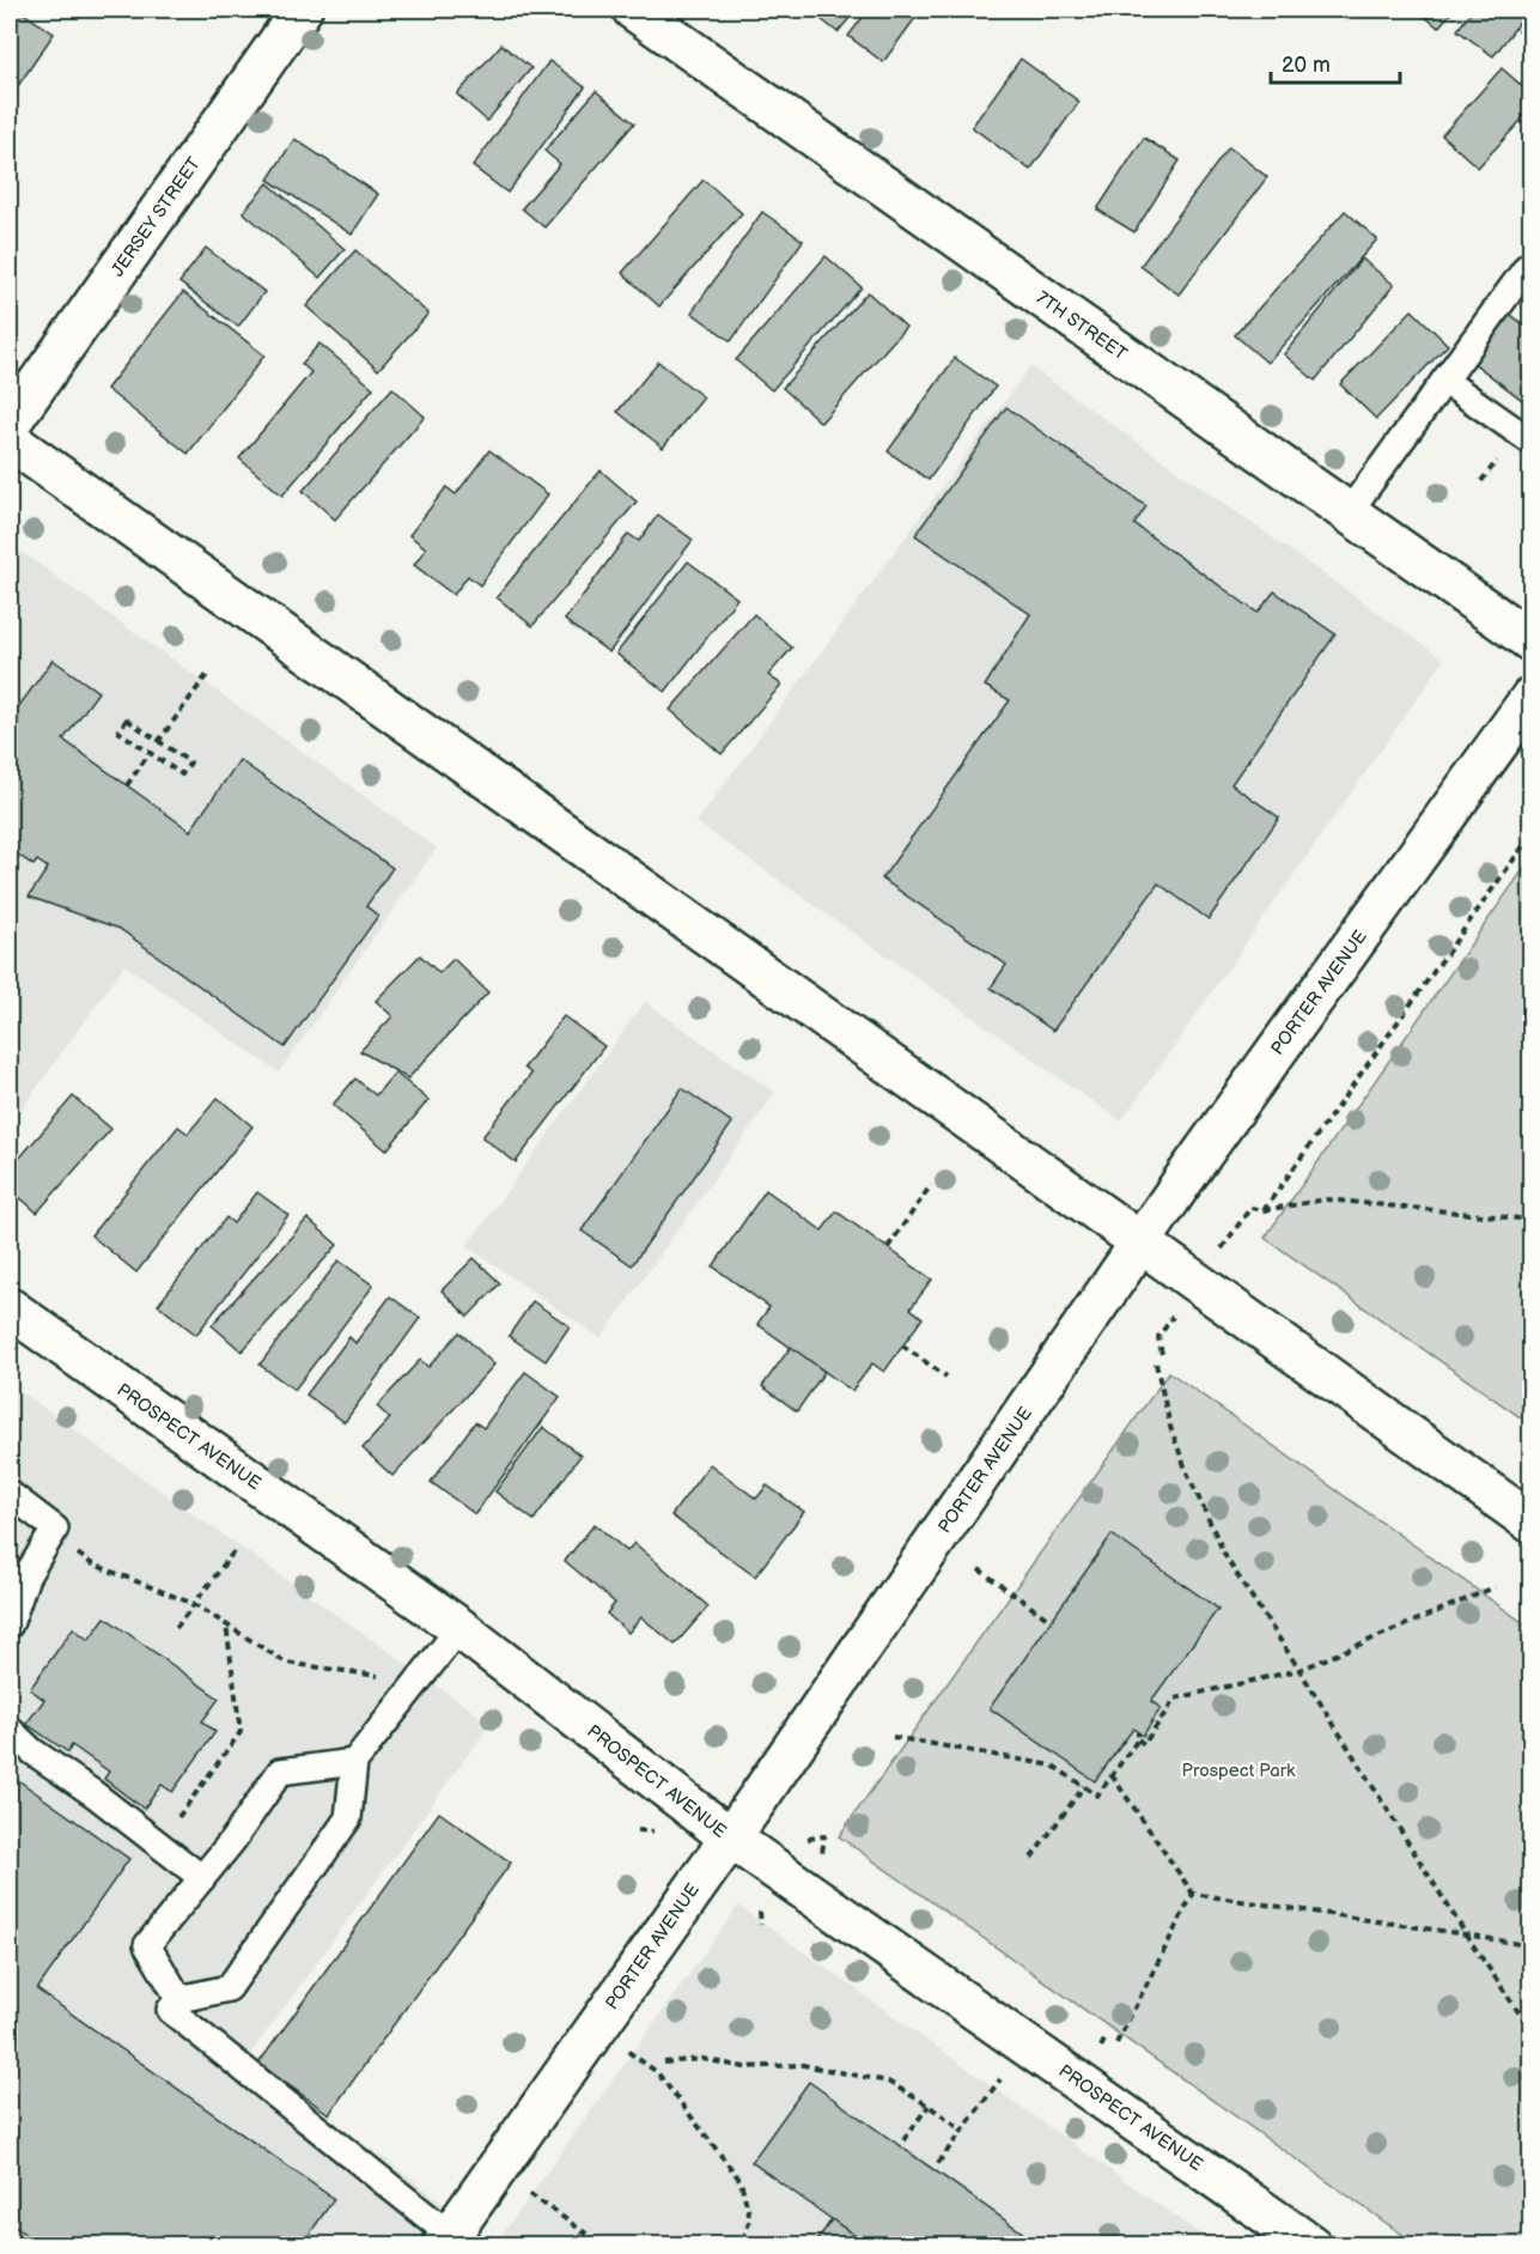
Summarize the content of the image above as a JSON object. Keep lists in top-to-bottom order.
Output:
{
  "streets": {
    "street": [
      "JERSEY STREET",
      "7TH STREET",
      "PORTER AVENUE",
      "PROSPECT AVENUE"
    ]
  },
  "crossings": [
    ["PORTER AVENUE", "PROSPECT AVENUE"]
  ],
  "parks": ["Prospect Park"],
  "scale_bar": "20 m"
}
